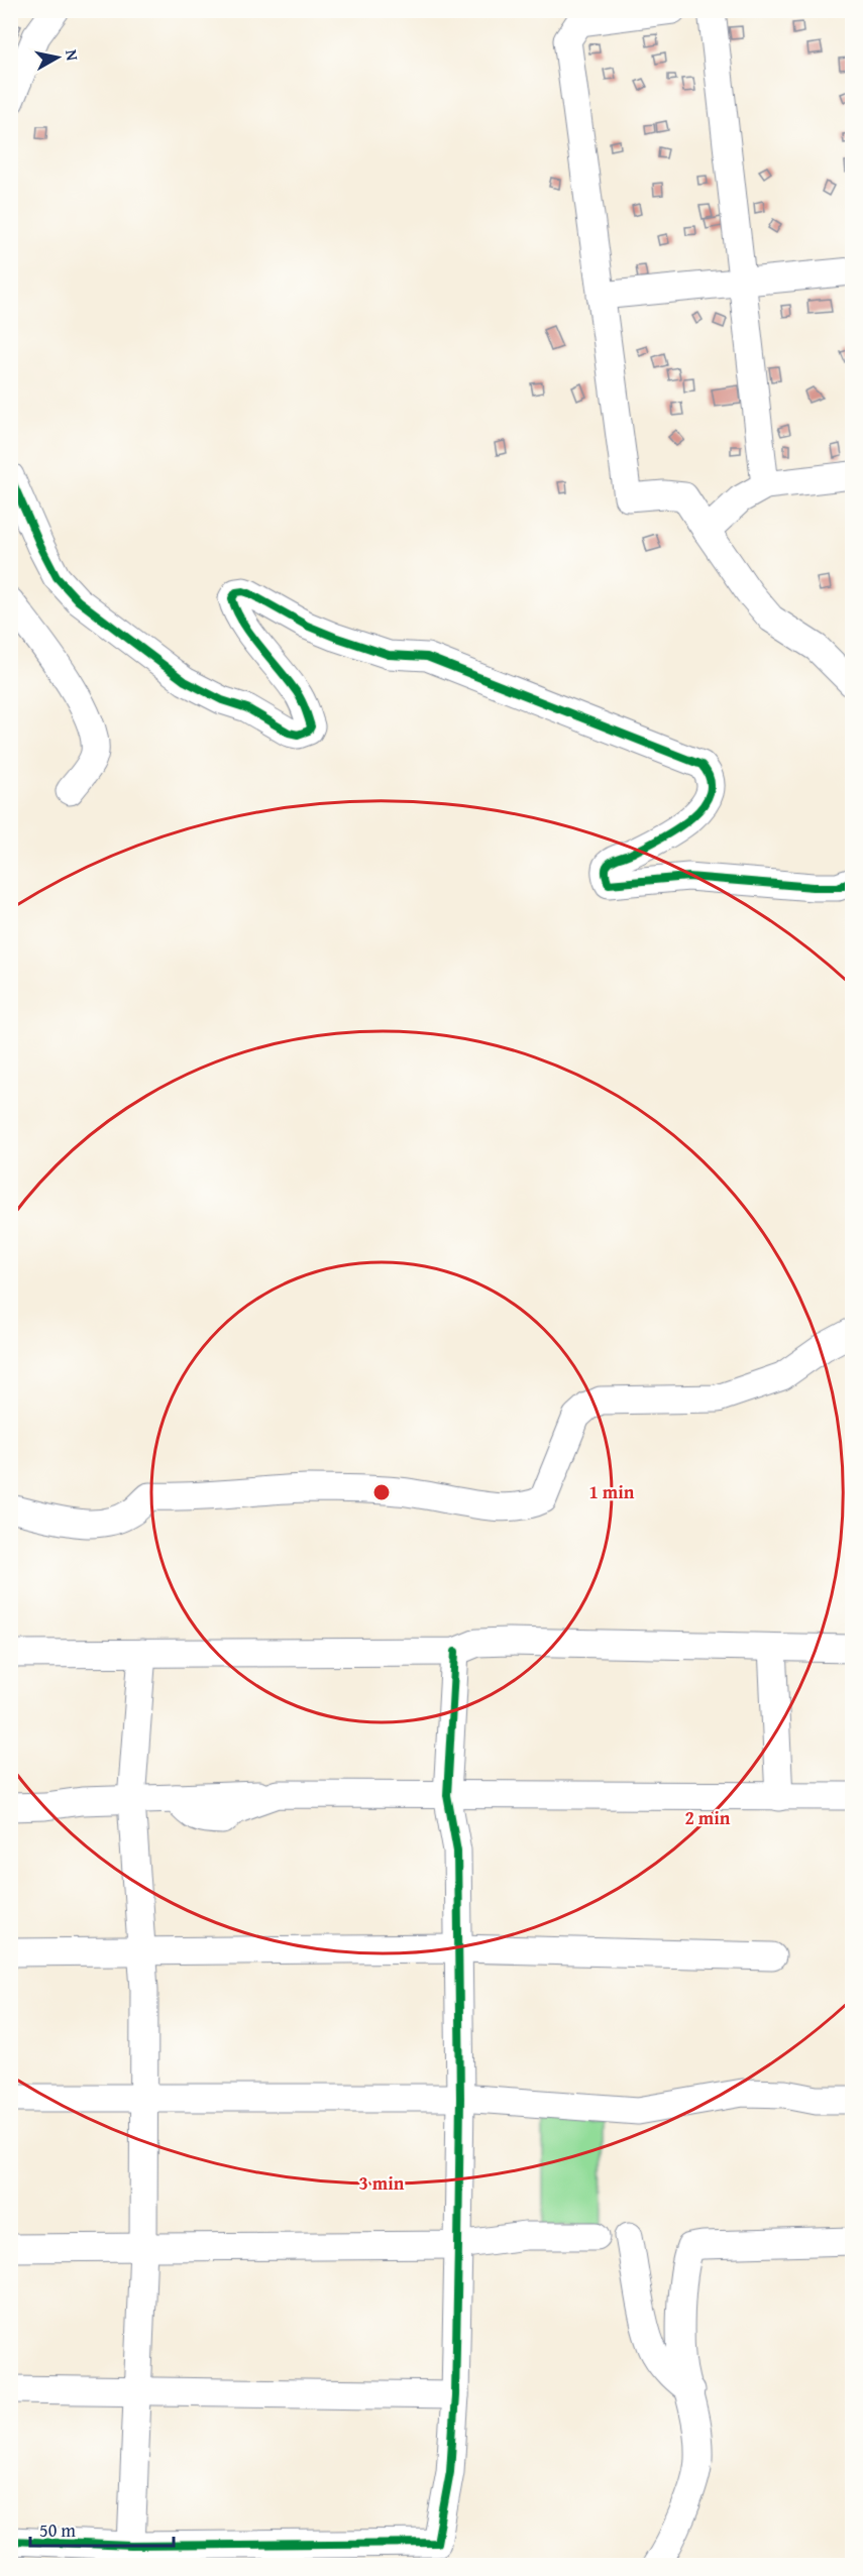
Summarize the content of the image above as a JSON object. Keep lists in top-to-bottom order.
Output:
{
  "scale_bar": "50 m",
  "north": "right",
  "rings": ["1 min", "2 min", "3 min"]
}
